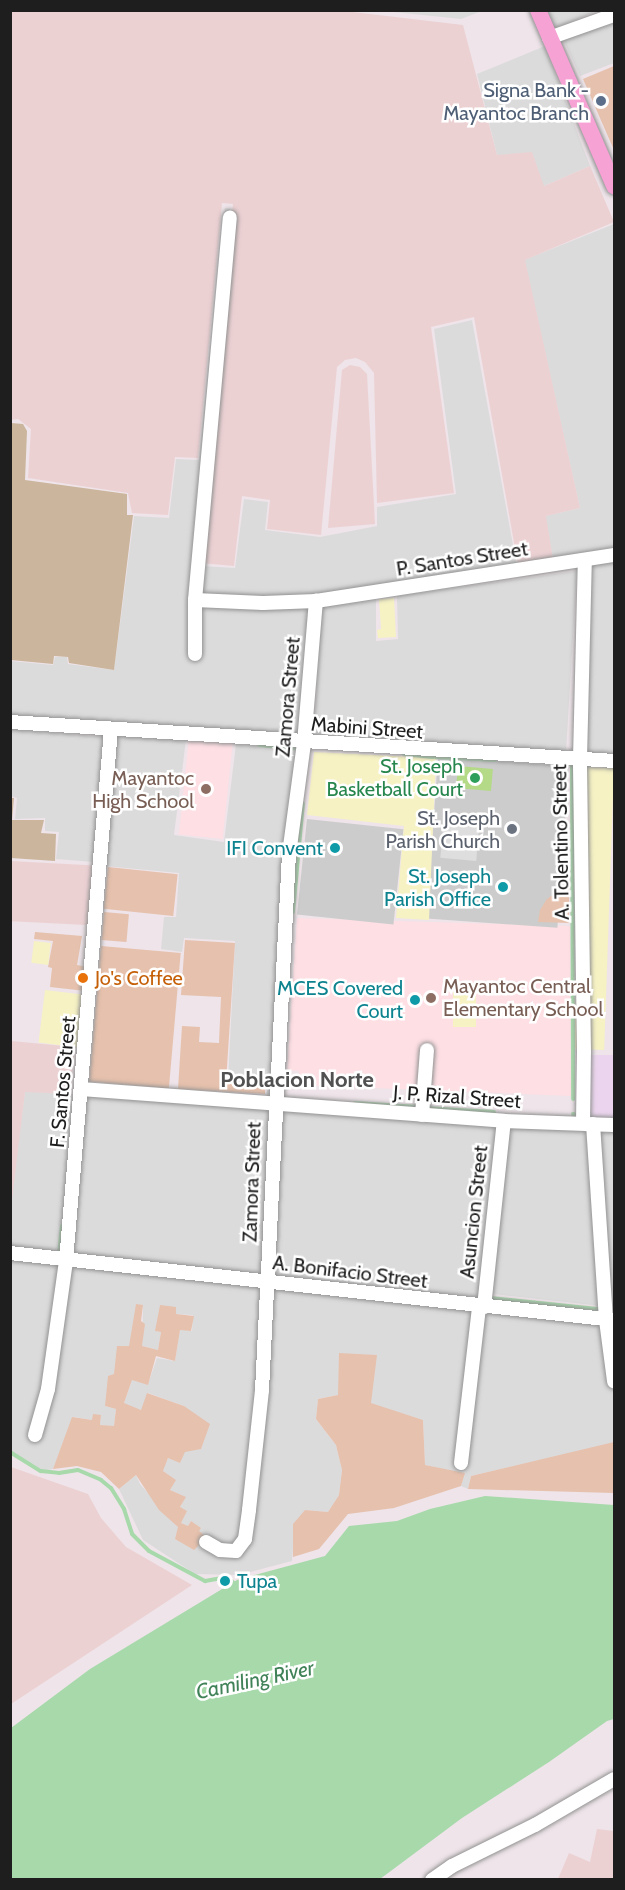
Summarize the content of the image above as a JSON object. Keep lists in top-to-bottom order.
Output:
{
  "streets": {
    "street": [
      "P. Santos Street",
      "Zamora Street",
      "Mabini Street",
      "A. Tolentino Street",
      "F. Santos Street",
      "J. P. Rizal Street",
      "Asuncion Street",
      "A. Bonifacio Street"
    ]
  },
  "crossings": [
    ["P. Santos Street", "Zamora Street"],
    ["P. Santos Street", "A. Tolentino Street"],
    ["Zamora Street", "Mabini Street"],
    ["Zamora Street", "J. P. Rizal Street"],
    ["Zamora Street", "A. Bonifacio Street"],
    ["Mabini Street", "A. Tolentino Street"],
    ["Mabini Street", "F. Santos Street"],
    ["A. Tolentino Street", "J. P. Rizal Street"],
    ["A. Tolentino Street", "A. Bonifacio Street"],
    ["F. Santos Street", "J. P. Rizal Street"],
    ["F. Santos Street", "A. Bonifacio Street"],
    ["J. P. Rizal Street", "Asuncion Street"],
    ["Asuncion Street", "A. Bonifacio Street"]
  ],
  "districts": ["Poblacion Norte"],
  "water": ["Camiling River"],
  "places": [
    "Signa Bank - Mayantoc Branch",
    "St. Joseph Basketball Court",
    "Mayantoc High School",
    "St. Joseph Parish Church",
    "IFI Convent",
    "St. Joseph Parish Office",
    "Jo's Coffee",
    "Mayantoc Central Elementary School",
    "MCES Covered Court",
    "Tupa"
  ]
}
